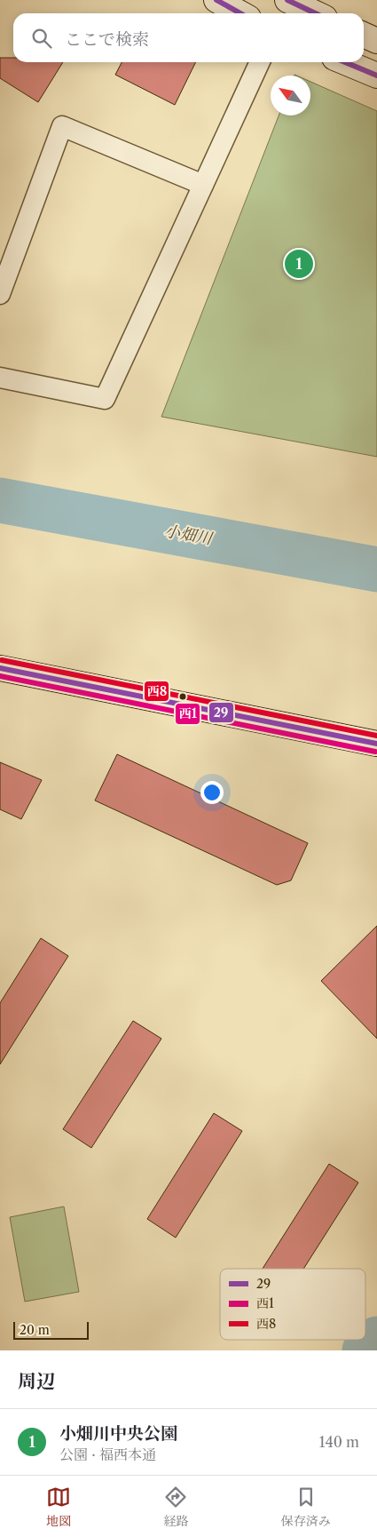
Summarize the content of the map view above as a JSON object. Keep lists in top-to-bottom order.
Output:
{
  "water": ["小畑川"],
  "lines": ["transit line 29", "transit line 西8", "transit line 西1"],
  "legend": ["29", "西1", "西8"],
  "scale_bar": "20 m",
  "north": "top left",
  "page": {
    "search": "ここで検索",
    "pins": "1",
    "scale": "20 m",
    "heading": "周辺",
    "list": [
      {
        "mark": "1",
        "name": "小畑川中央公園",
        "note": "公園 · 福西本通",
        "value": "140 m"
      }
    ],
    "nav": ["地図", "経路", "保存済み"]
  }
}
